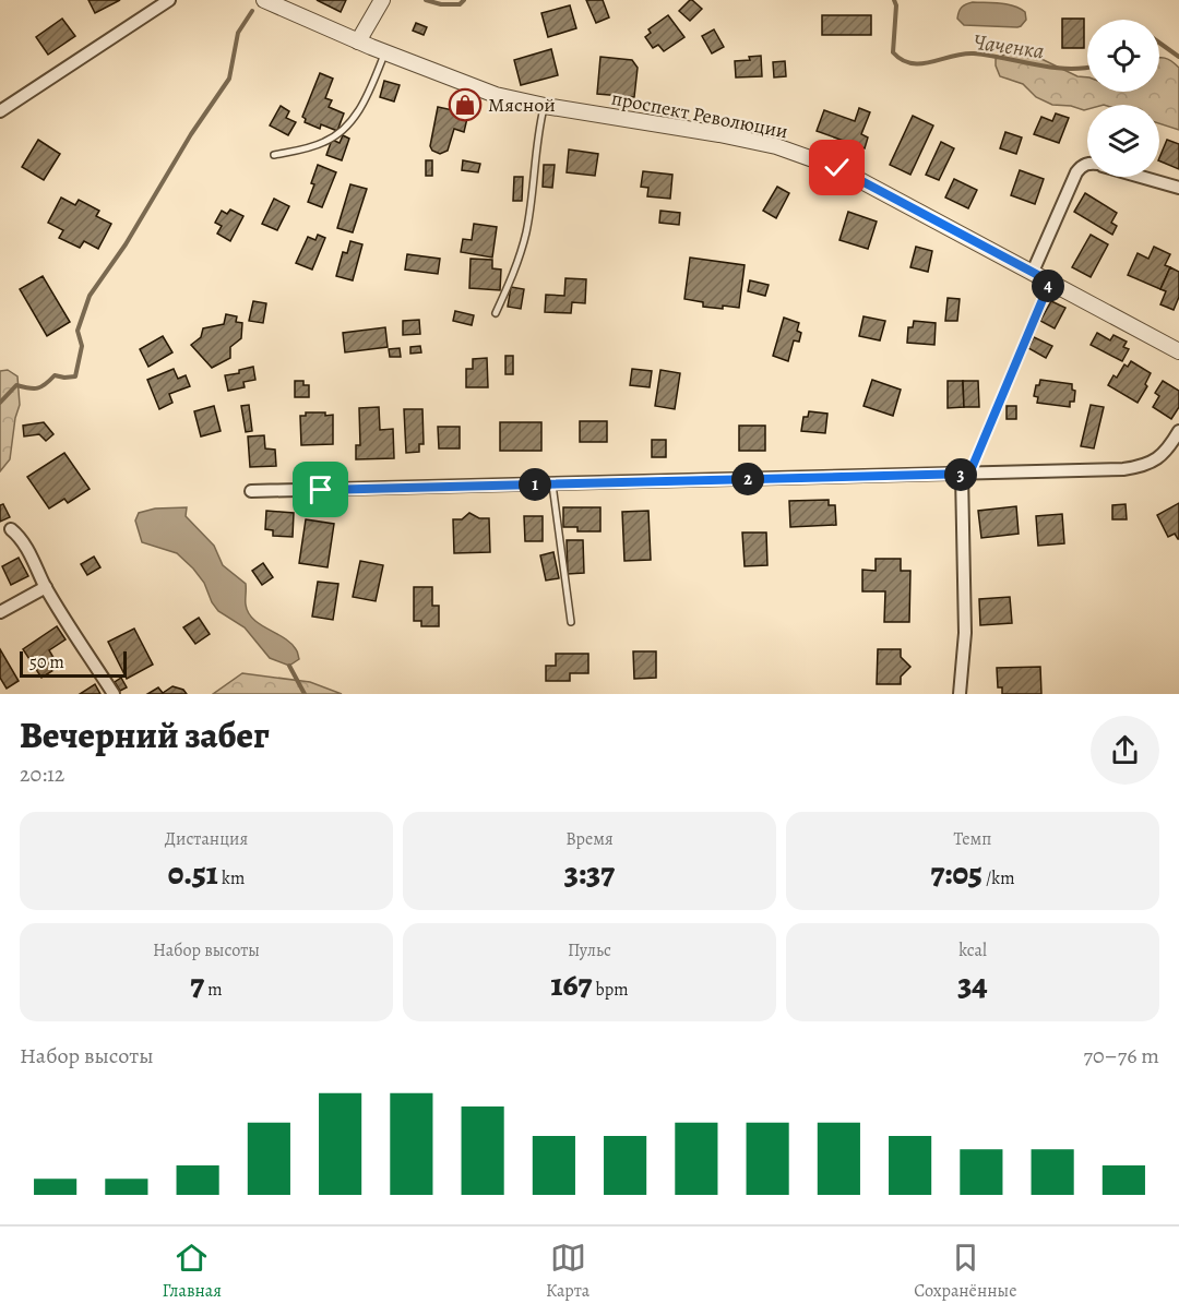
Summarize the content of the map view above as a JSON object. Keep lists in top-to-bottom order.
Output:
{
  "streets": {
    "street": ["проспект Революции"]
  },
  "water": ["Чаченка"],
  "places": {
    "shop": ["Мясной"]
  },
  "scale_bar": "50 m",
  "page": {
    "pins": [
      "4",
      "3",
      "2",
      "1"
    ],
    "scale": "50 m",
    "heading": ["Вечерний забег", "20:12"],
    "stats": [
      ["Дистанция", "0.51 km"],
      ["Время", "3:37"],
      ["Темп", "7:05 /km"],
      ["Набор высоты", "7 m"],
      ["Пульс", "167 bpm"],
      ["kcal", "34"]
    ],
    "chart": ["Набор высоты", "70–76 m"],
    "tabs": ["Главная", "Карта", "Сохранённые"]
  }
}
